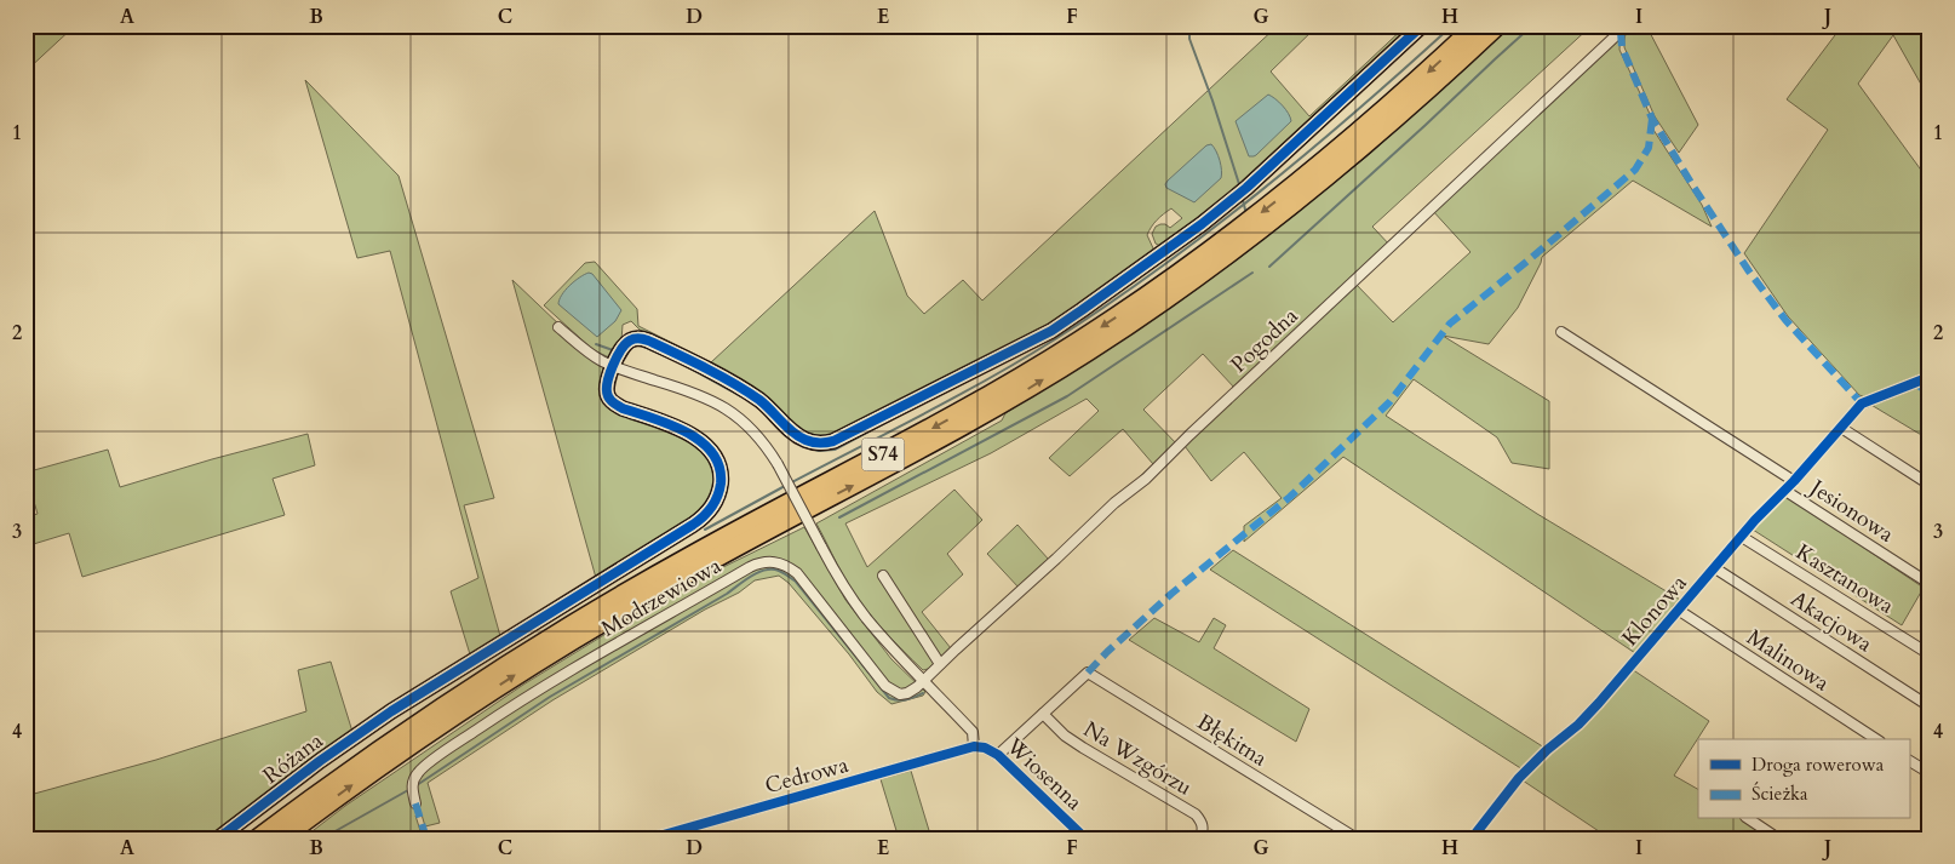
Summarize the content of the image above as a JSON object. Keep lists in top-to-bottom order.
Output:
{
  "streets": {
    "highway": ["S74"],
    "street": [
      "Pogodna",
      "Jesionowa",
      "Kasztanowa",
      "Modrzewiowa",
      "Klonowa",
      "Akacjowa",
      "Malinowa",
      "Błękitna",
      "Różana",
      "Na Wzgórzu",
      "Wiosenna",
      "Cedrowa"
    ]
  },
  "crossings": [
    ["Pogodna", "Modrzewiowa"],
    ["Pogodna", "Wiosenna"],
    ["Jesionowa", "Klonowa"],
    ["Kasztanowa", "Klonowa"],
    ["Modrzewiowa", "Wiosenna"],
    ["Klonowa", "Akacjowa"],
    ["Klonowa", "Malinowa"],
    ["Błękitna", "Na Wzgórzu"],
    ["Różana", "Wiosenna"],
    ["Wiosenna", "Cedrowa"]
  ],
  "legend": ["Droga rowerowa", "Ścieżka"],
  "grid": {
    "columns": [
      "A",
      "B",
      "C",
      "D",
      "E",
      "F",
      "G",
      "H",
      "I",
      "J"
    ],
    "rows": [
      "1",
      "2",
      "3",
      "4"
    ]
  }
}
